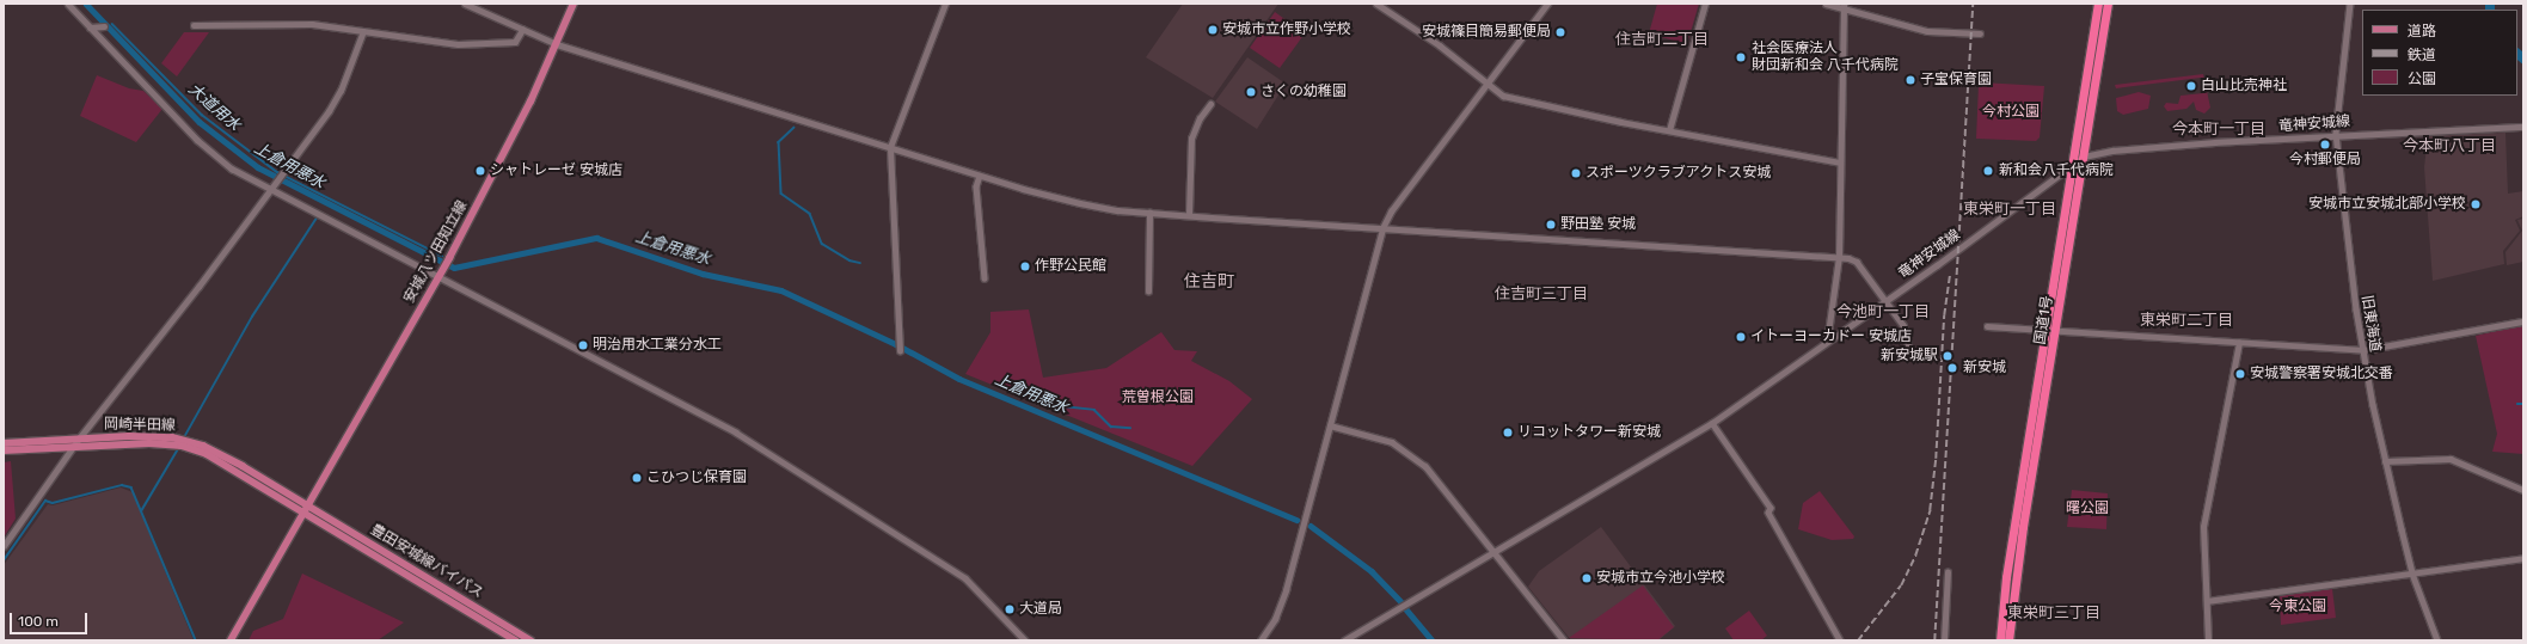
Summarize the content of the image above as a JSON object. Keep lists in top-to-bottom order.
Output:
{
  "streets": {
    "highway": ["国道1号"],
    "main road": ["安城八ツ田知立線", "岡崎半田線", "豊田安城線バイパス"],
    "street": ["竜神安城線", "旧東海道"]
  },
  "crossings": [
    ["竜神安城線", "国道1号"],
    ["竜神安城線", "旧東海道"],
    ["安城八ツ田知立線", "岡崎半田線"],
    ["安城八ツ田知立線", "豊田安城線バイパス"],
    ["岡崎半田線", "豊田安城線バイパス"]
  ],
  "districts": [
    "住吉町二丁目",
    "今本町一丁目",
    "今本町八丁目",
    "東栄町一丁目",
    "住吉町",
    "住吉町三丁目",
    "今池町一丁目",
    "東栄町二丁目",
    "東栄町三丁目"
  ],
  "water": ["大道用水", "上倉用悪水"],
  "parks": [
    "今村公園",
    "荒曽根公園",
    "曙公園",
    "今東公園"
  ],
  "places": [
    "安城市立作野小学校",
    "安城篠目簡易郵便局",
    "社会医療法人 財団新和会 八千代病院",
    "子宝保育園",
    "白山比売神社",
    "さくの幼稚園",
    "今村郵便局",
    "シャトレーゼ 安城店",
    "新和会八千代病院",
    "スポーツクラブアクトス安城",
    "安城市立安城北部小学校",
    "野田塾 安城",
    "作野公民館",
    "イトーヨーカドー 安城店",
    "明治用水工業分水工",
    "新安城駅",
    "新安城",
    "安城警察署安城北交番",
    "リコットタワー新安城",
    "こひつじ保育園",
    "安城市立今池小学校",
    "大道局"
  ],
  "legend": ["道路", "鉄道", "公園"],
  "scale_bar": "100 m"
}
